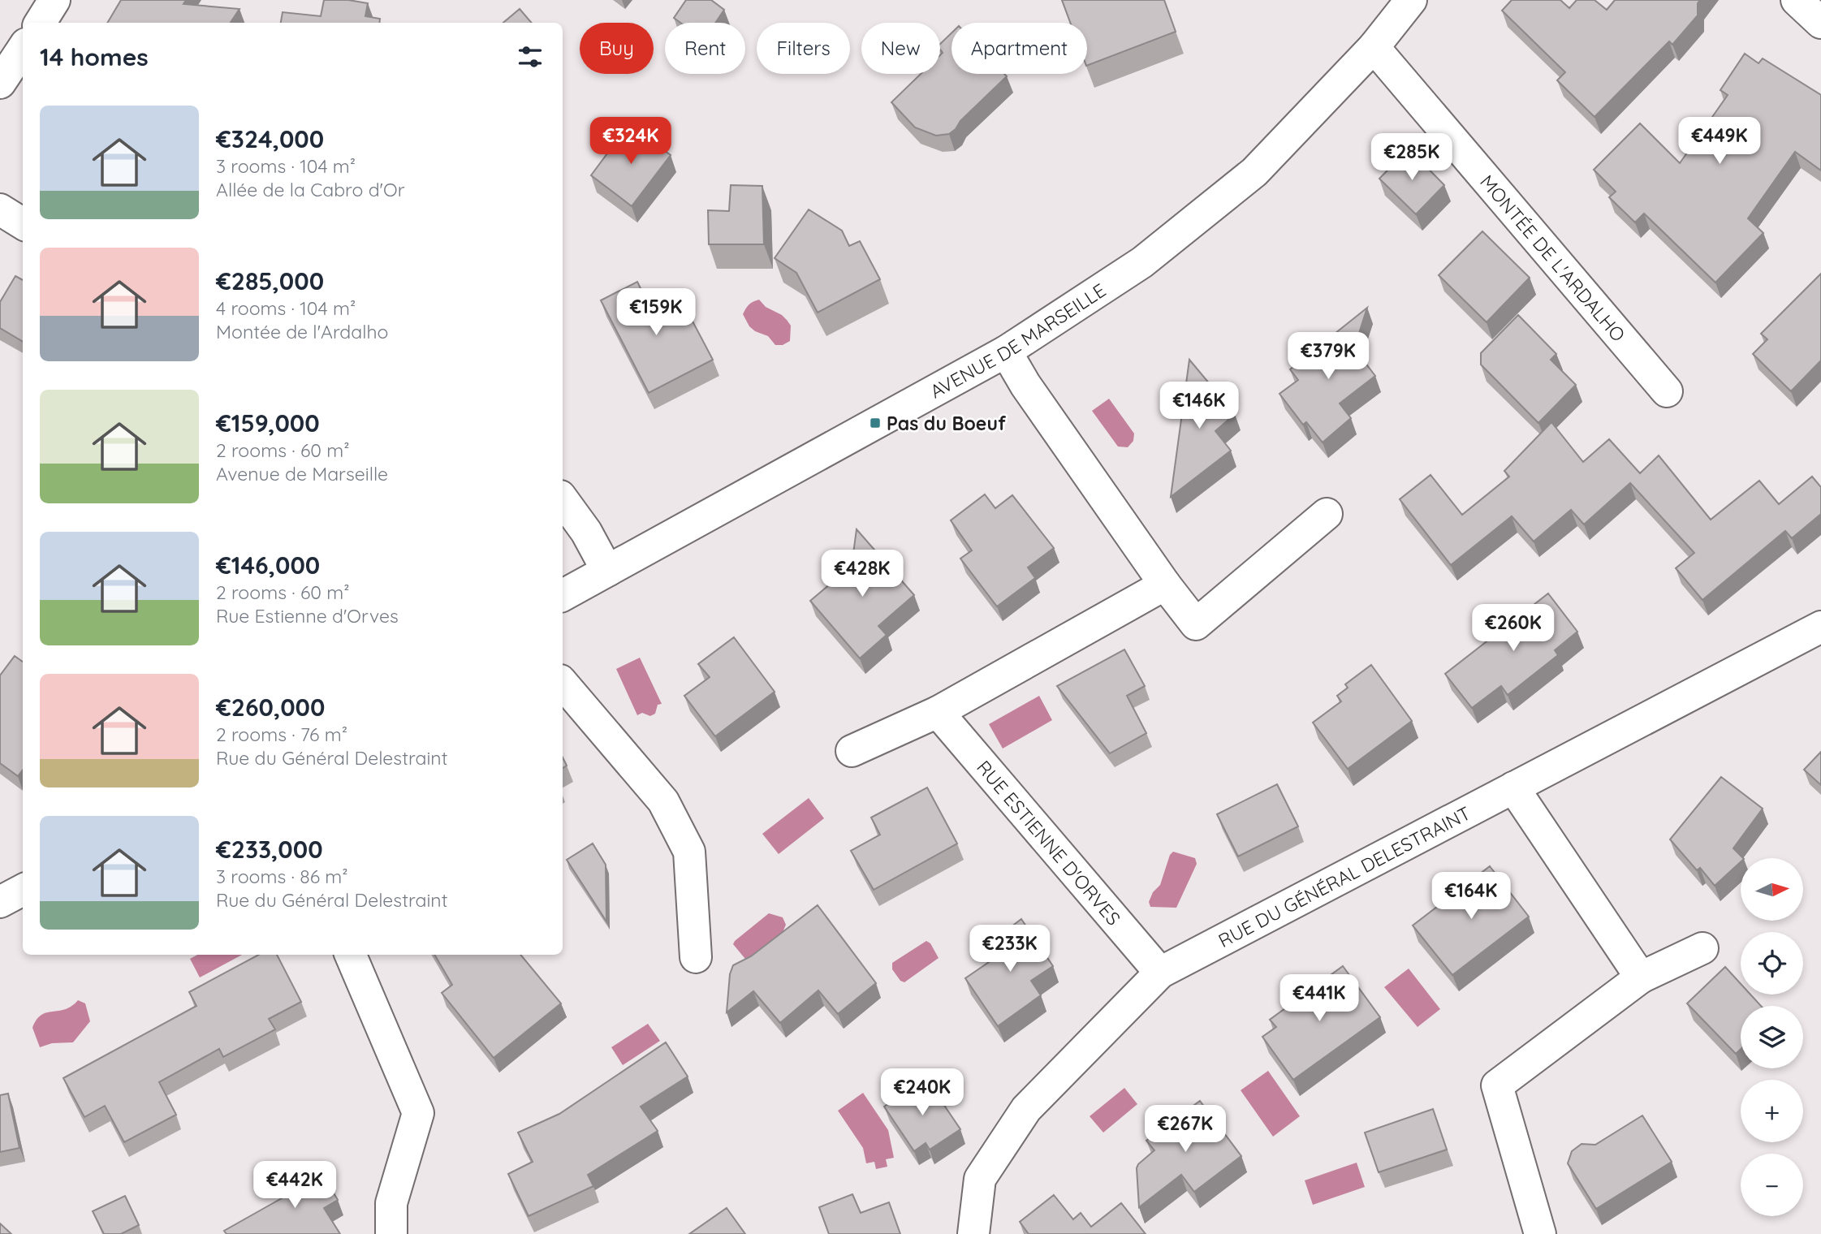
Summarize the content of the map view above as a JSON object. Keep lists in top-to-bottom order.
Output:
{
  "streets": {
    "street": [
      "MONTÉE DE L'ARDALHO",
      "AVENUE DE MARSEILLE",
      "RUE ESTIENNE D'ORVES",
      "RUE DU GÉNÉRAL DELESTRAINT"
    ]
  },
  "crossings": [
    ["MONTÉE DE L'ARDALHO", "AVENUE DE MARSEILLE"],
    ["RUE ESTIENNE D'ORVES", "RUE DU GÉNÉRAL DELESTRAINT"]
  ],
  "places": {
    "transit": ["Pas du Boeuf"]
  },
  "north": "right",
  "page": {
    "chip": [
      "Buy",
      "Rent",
      "Filters",
      "New",
      "Apartment"
    ],
    "heading": "14 homes",
    "list": [
      {
        "name": "€324,000",
        "note": "3 rooms · 104 m² · Allée de la Cabro d'Or"
      },
      {
        "name": "€285,000",
        "note": "4 rooms · 104 m² · Montée de l'Ardalho"
      },
      {
        "name": "€159,000",
        "note": "2 rooms · 60 m² · Avenue de Marseille"
      },
      {
        "name": "€146,000",
        "note": "2 rooms · 60 m² · Rue Estienne d'Orves"
      },
      {
        "name": "€260,000",
        "note": "2 rooms · 76 m² · Rue du Général Delestraint"
      },
      {
        "name": "€233,000",
        "note": "3 rooms · 86 m² · Rue du Général Delestraint"
      }
    ],
    "price": [
      "€324K",
      "€449K",
      "€285K",
      "€159K",
      "€379K",
      "€146K",
      "€428K",
      "€260K",
      "€164K",
      "€233K",
      "€441K",
      "€240K",
      "€267K",
      "€442K"
    ],
    "map_buttons": ["+", "−"]
  }
}
